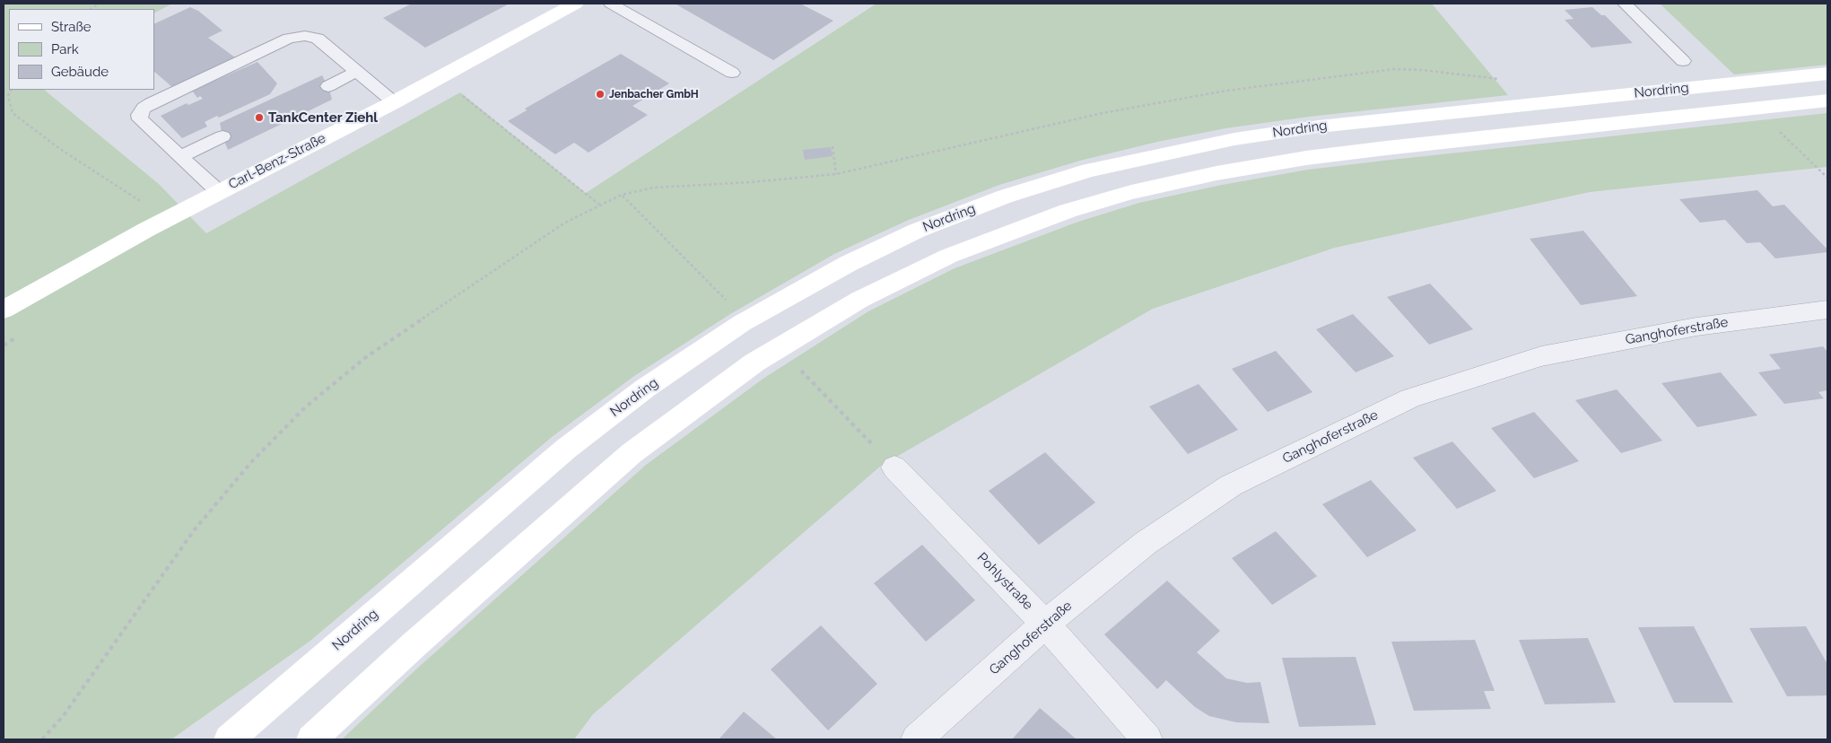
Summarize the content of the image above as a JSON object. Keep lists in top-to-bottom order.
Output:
{
  "streets": {
    "main road": ["Nordring", "Carl-Benz-Straße"],
    "street": ["Ganghoferstraße", "Pohlystraße"]
  },
  "crossings": [
    ["Ganghoferstraße", "Pohlystraße"]
  ],
  "places": ["Jenbacher GmbH", "TankCenter Ziehl"],
  "legend": ["Straße", "Park", "Gebäude"]
}
